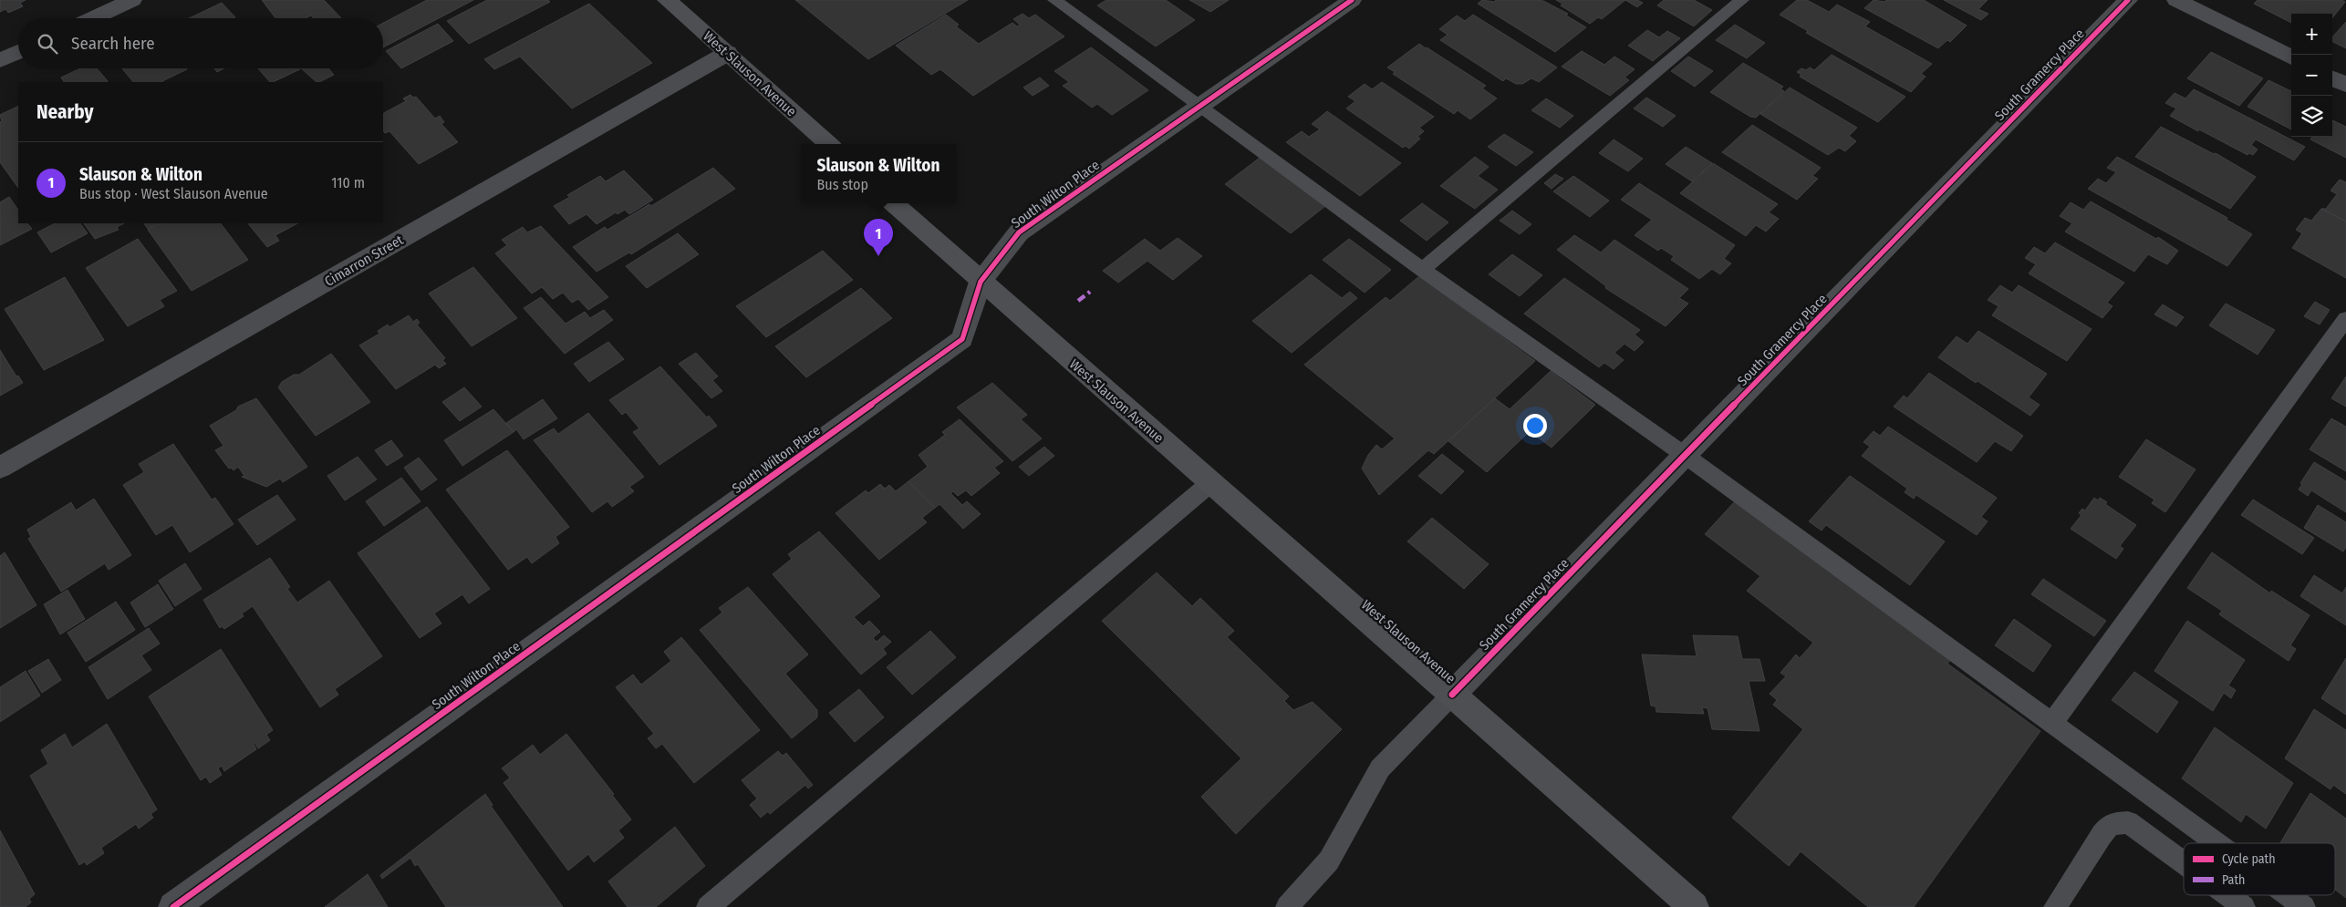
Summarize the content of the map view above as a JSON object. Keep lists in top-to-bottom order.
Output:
{
  "streets": {
    "main road": ["West Slauson Avenue"],
    "street": ["South Gramercy Place", "South Wilton Place", "Cimarron Street"]
  },
  "crossings": [
    ["West Slauson Avenue", "South Gramercy Place"],
    ["West Slauson Avenue", "South Wilton Place"],
    ["West Slauson Avenue", "Cimarron Street"]
  ],
  "legend": ["Cycle path", "Path"],
  "page": {
    "map_buttons": ["+", "−"],
    "search": "Search here",
    "heading": "Nearby",
    "list": [
      {
        "mark": "1",
        "name": "Slauson & Wilton",
        "note": "Bus stop · West Slauson Avenue",
        "value": "110 m"
      }
    ],
    "popup": ["Slauson & Wilton", "Bus stop"],
    "pins": "1"
  }
}
